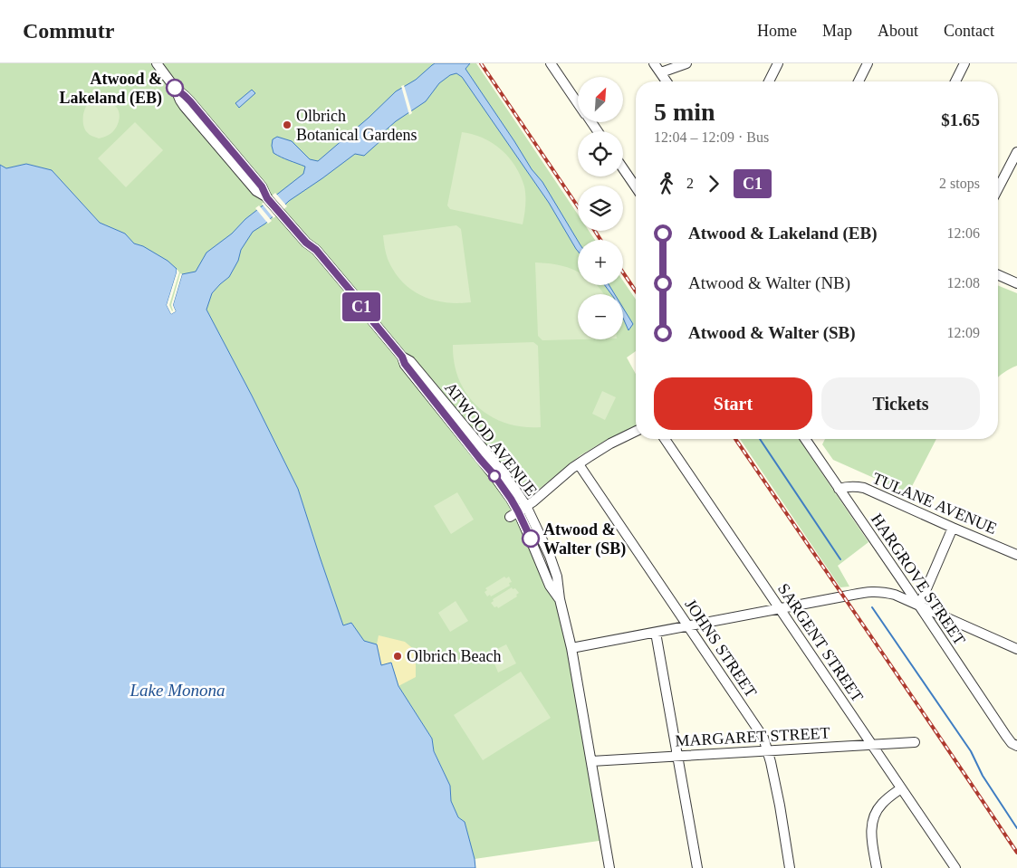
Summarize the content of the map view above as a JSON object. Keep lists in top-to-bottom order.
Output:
{
  "streets": {
    "street": [
      "ATWOOD AVENUE",
      "TULANE AVENUE",
      "HARGROVE STREET",
      "SARGENT STREET",
      "JOHNS STREET",
      "MARGARET STREET"
    ]
  },
  "crossings": [
    ["ATWOOD AVENUE", "MARGARET STREET"],
    ["TULANE AVENUE", "HARGROVE STREET"],
    ["SARGENT STREET", "MARGARET STREET"],
    ["JOHNS STREET", "MARGARET STREET"]
  ],
  "water": ["Lake Monona"],
  "places": [
    "Atwood & Lakeland (EB)",
    "Olbrich Botanical Gardens",
    "Atwood & Walter (SB)",
    "Olbrich Beach"
  ],
  "lines": ["bus line C1"],
  "north": "top right",
  "page": {
    "header": "Commutr",
    "nav": [
      "Home",
      "Map",
      "About",
      "Contact"
    ],
    "on_map": "C1",
    "map_buttons": ["+", "−"],
    "heading": ["5 min", "12:04 – 12:09 · Bus", "$1.65"],
    "legs": ["2", "C1", "2 stops"],
    "list": [
      {
        "name": "Atwood & Lakeland (EB)",
        "value": "12:06"
      },
      {
        "name": "Atwood & Walter (NB)",
        "value": "12:08"
      },
      {
        "name": "Atwood & Walter (SB)",
        "value": "12:09"
      }
    ],
    "buttons": ["Start", "Tickets"]
  }
}
